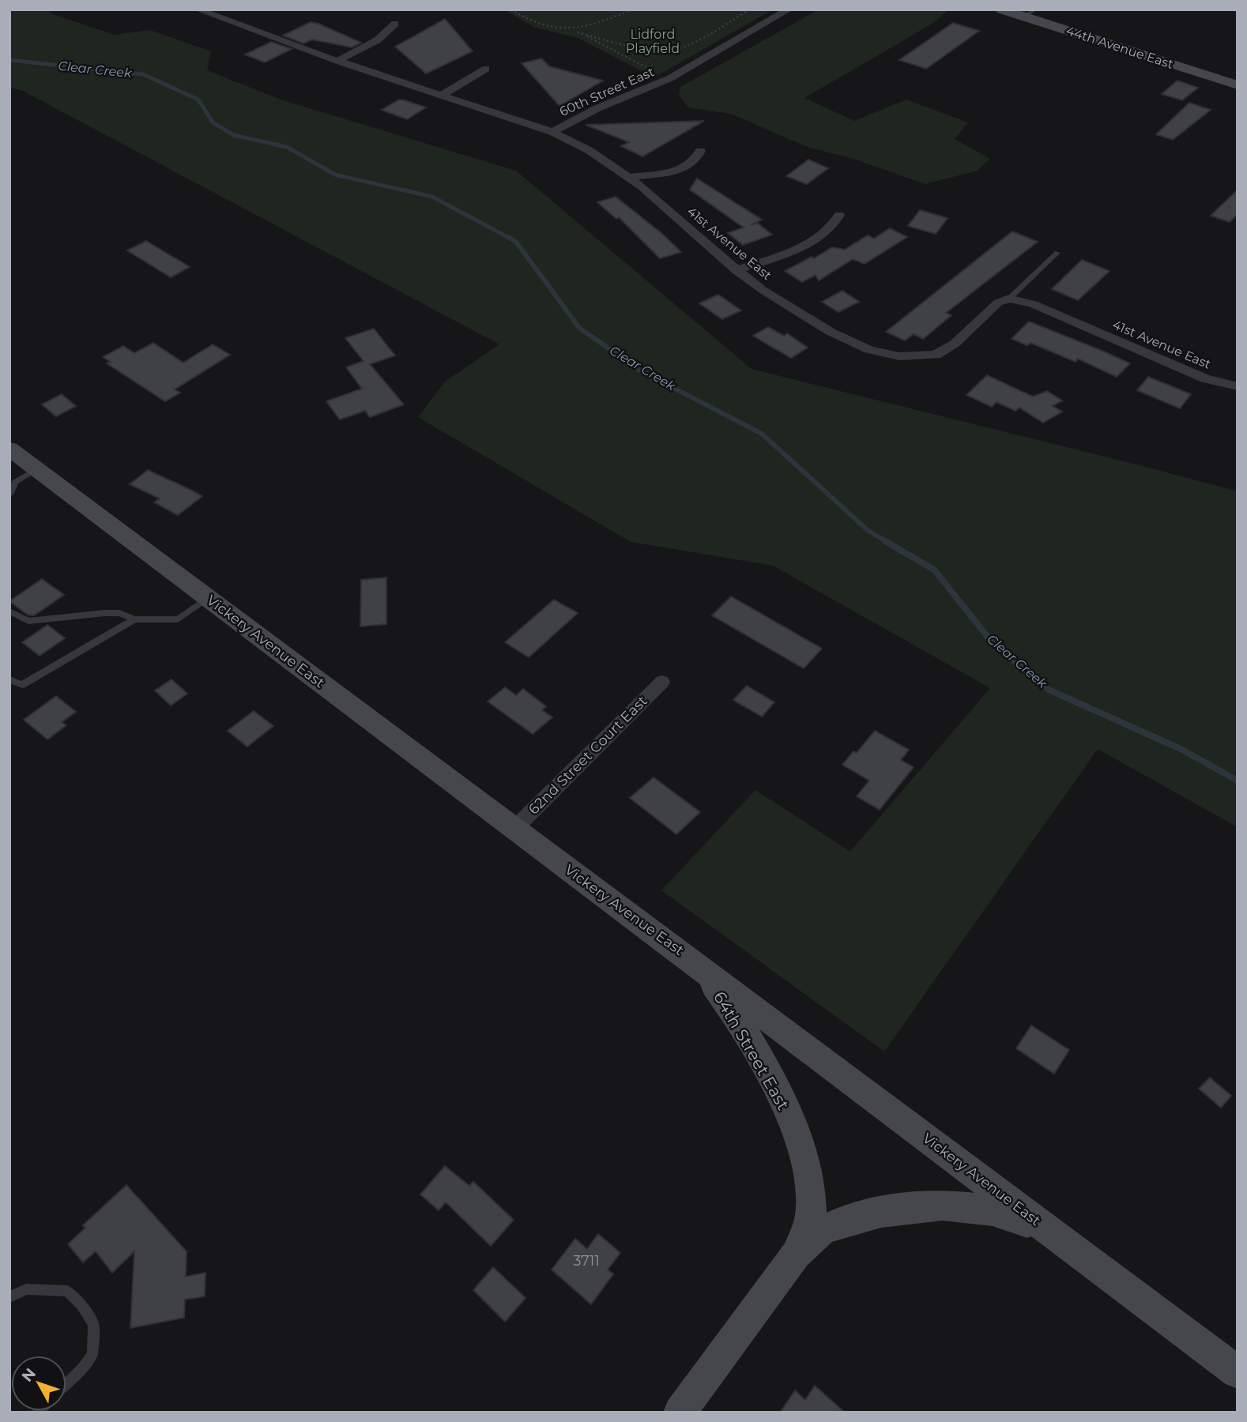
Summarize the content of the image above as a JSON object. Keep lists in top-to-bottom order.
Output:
{
  "streets": {
    "street": [
      "44th Avenue East",
      "60th Street East",
      "41st Avenue East",
      "Vickery Avenue East",
      "62nd Street Court East",
      "64th Street East"
    ]
  },
  "crossings": [
    ["60th Street East", "41st Avenue East"],
    ["Vickery Avenue East", "62nd Street Court East"],
    ["Vickery Avenue East", "64th Street East"]
  ],
  "water": ["Clear Creek"],
  "parks": ["Lidford Playfield"],
  "house_numbers": ["3711"],
  "north": "top left"
}
